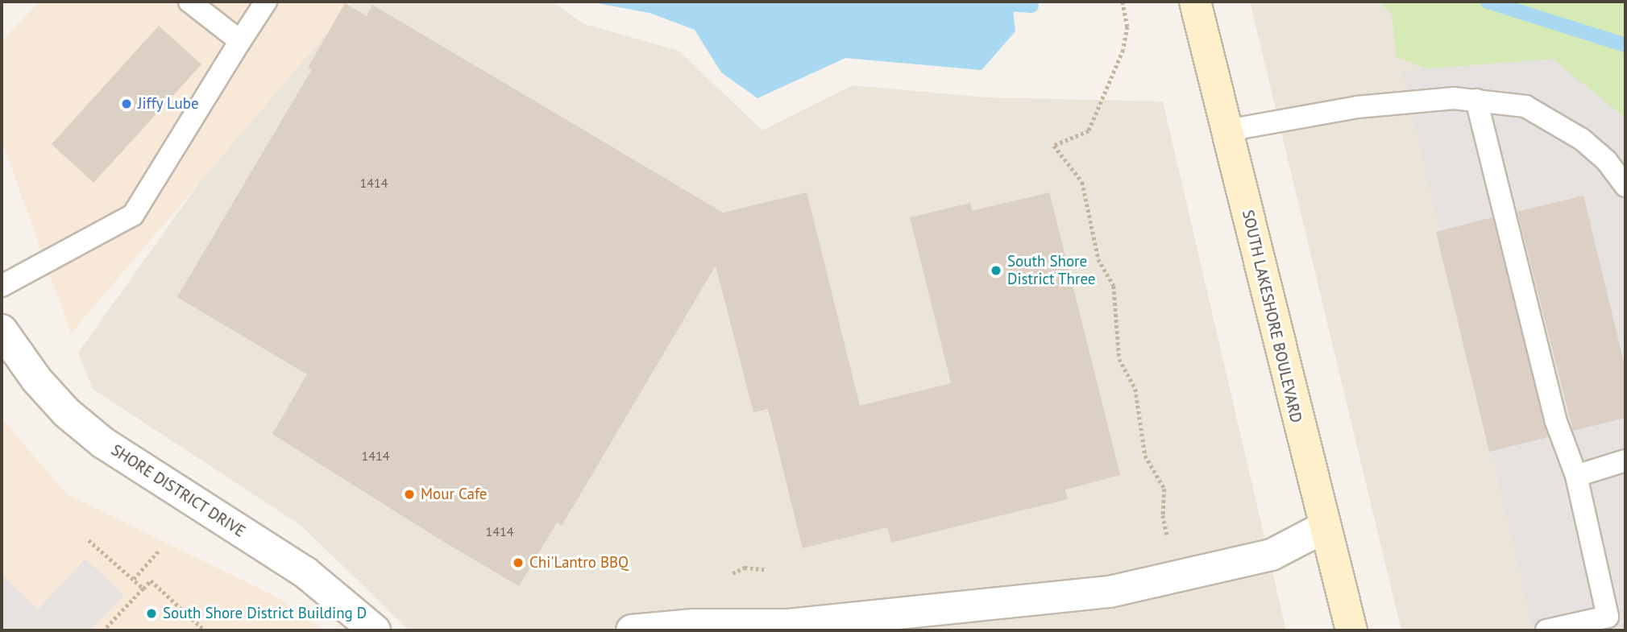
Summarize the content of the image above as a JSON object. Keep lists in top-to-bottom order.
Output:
{
  "streets": {
    "main road": ["SOUTH LAKESHORE BOULEVARD"],
    "street": ["SHORE DISTRICT DRIVE"]
  },
  "places": [
    "Jiffy Lube",
    "South Shore District Three",
    "Mour Cafe",
    "Chi'Lantro BBQ",
    "South Shore District Building D"
  ],
  "house_numbers": ["1414", "1414", "1414"]
}
